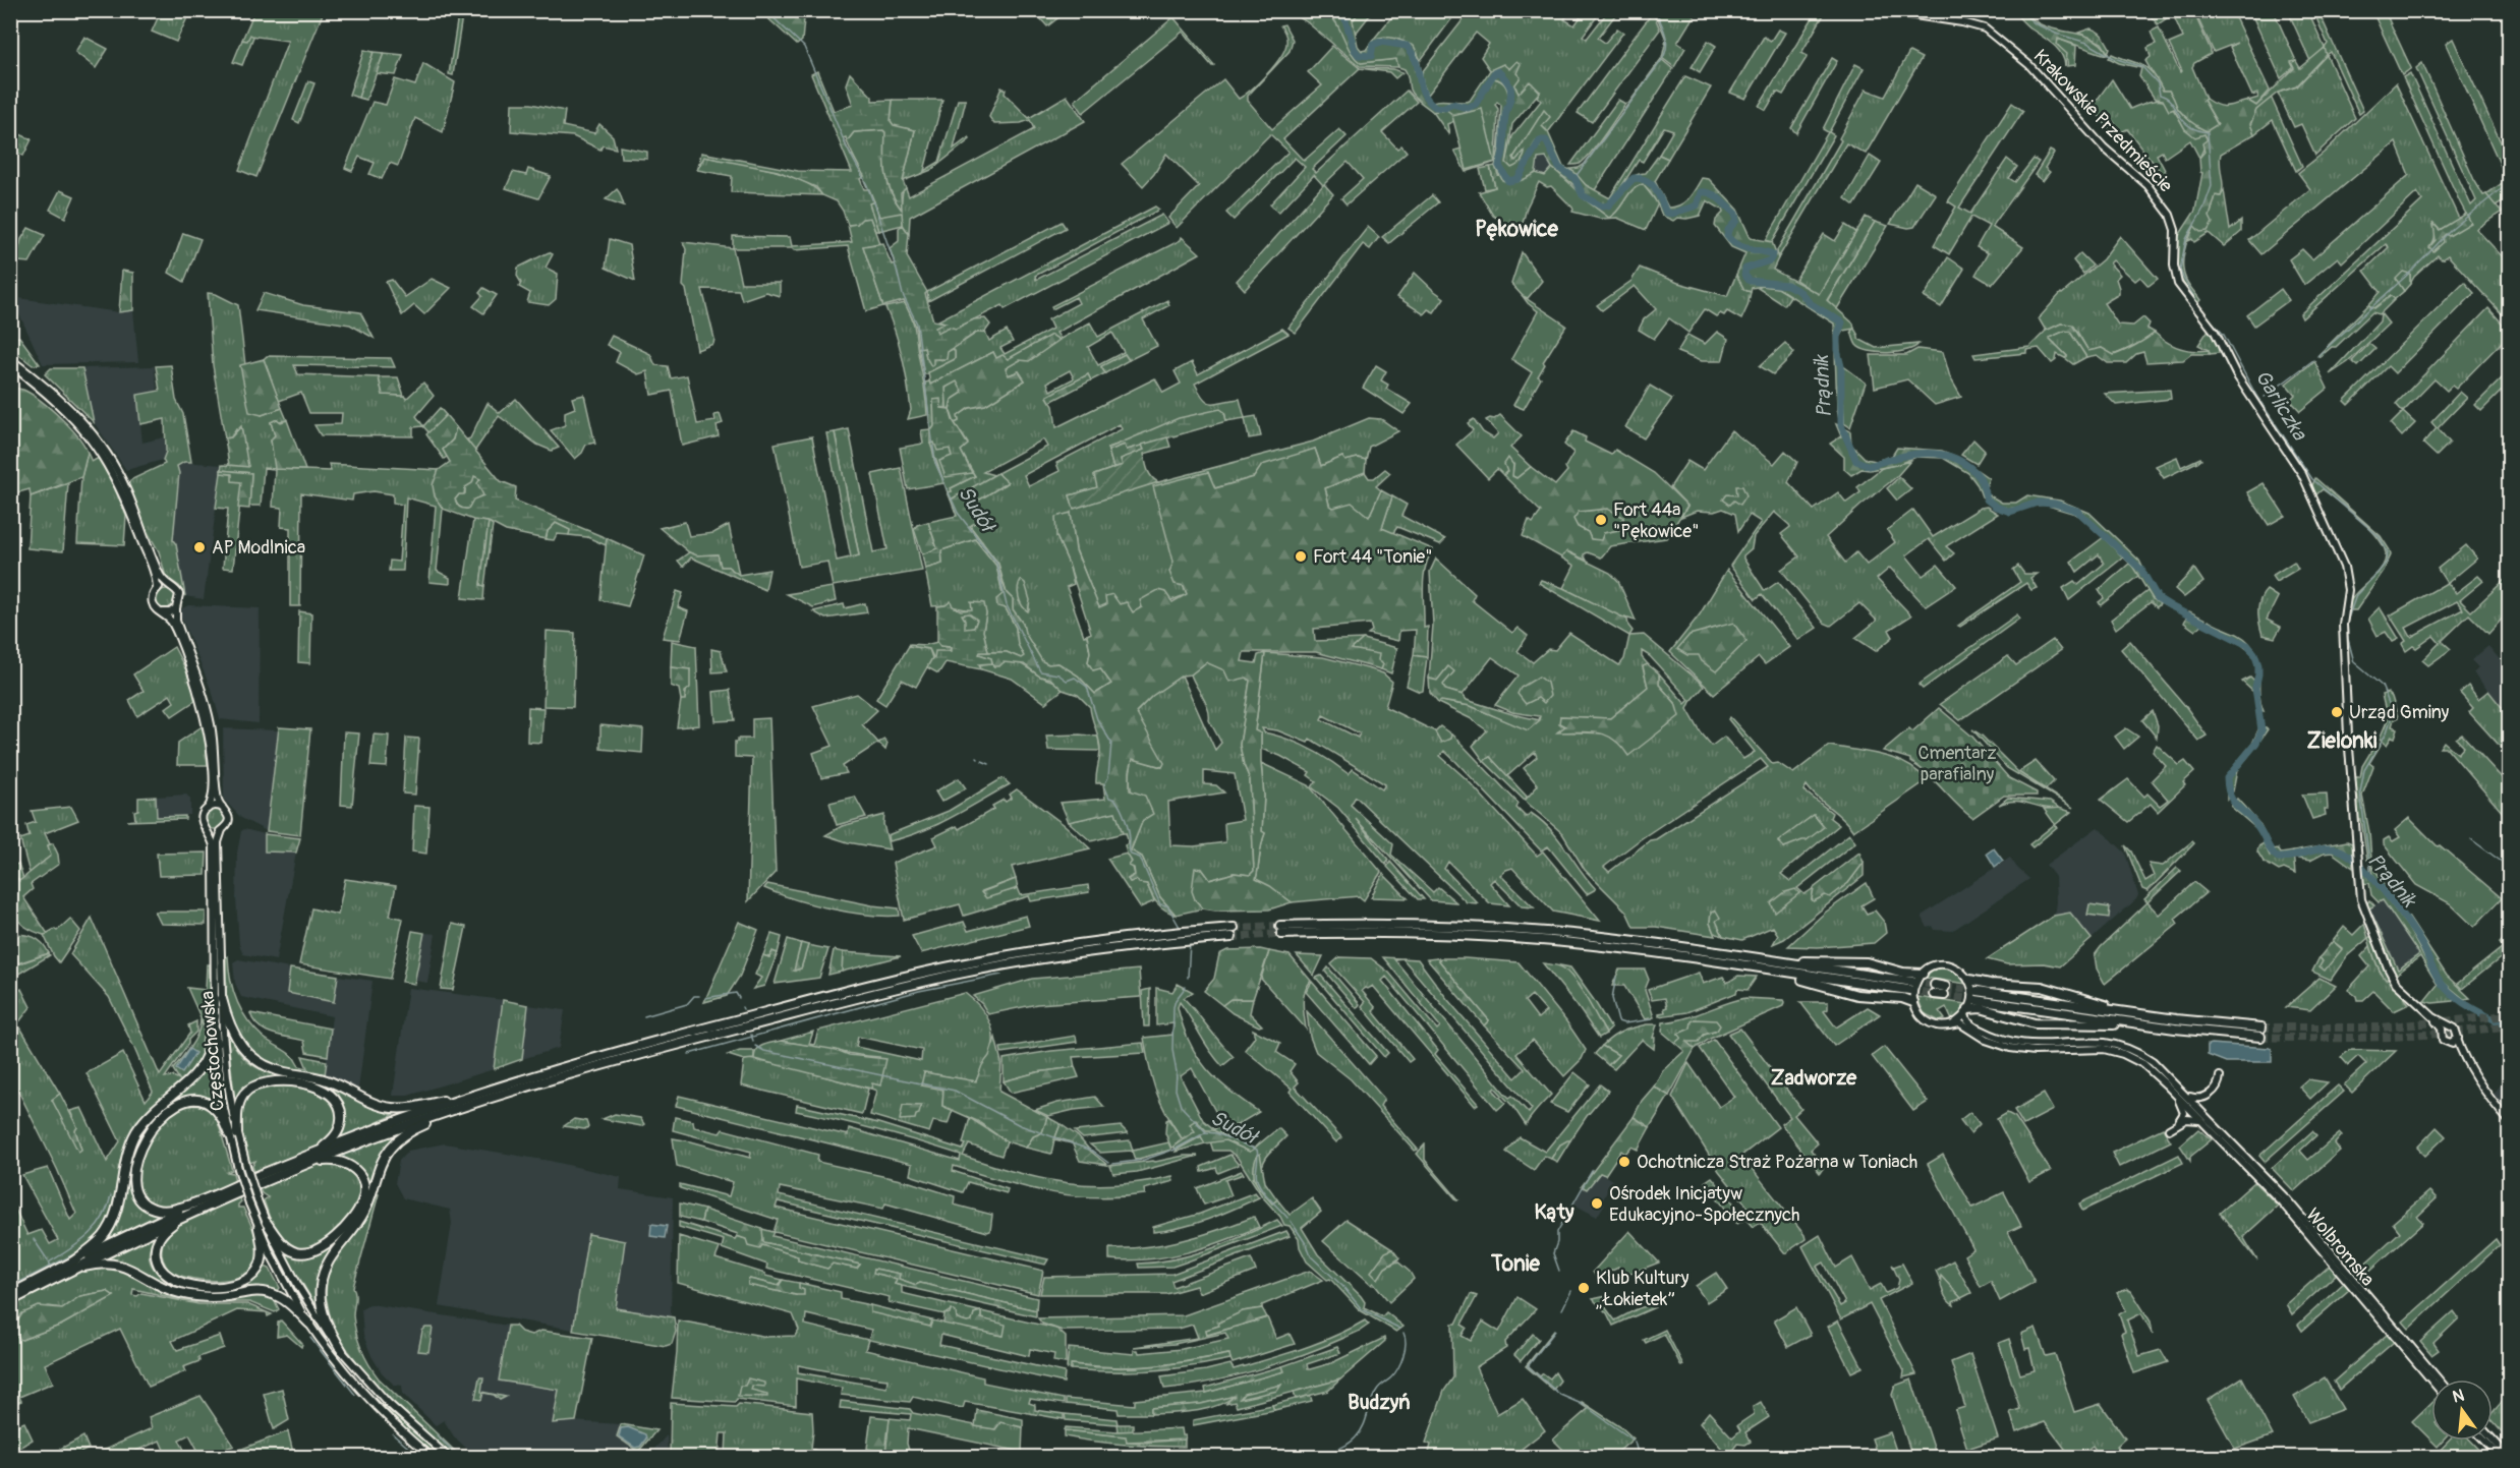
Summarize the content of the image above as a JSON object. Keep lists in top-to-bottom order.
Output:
{
  "streets": {
    "main road": ["Krakowskie Przedmieście", "Częstochowska", "Wolbromska"]
  },
  "districts": [
    "Pękowice",
    "Zielonki",
    "Zadworze",
    "Kąty",
    "Tonie",
    "Budzyń"
  ],
  "water": ["Prądnik", "Garliczka", "Sudół"],
  "parks": ["Cmentarz parafialny"],
  "places": [
    "Fort 44a \"Pękowice\"",
    "AP Modlnica",
    "Fort 44 \"Tonie\"",
    "Urząd Gminy",
    "Ochotnicza Straż Pożarna w Toniach",
    "Ośrodek Inicjatyw Edukacyjno-Społecznych",
    "Klub Kultury „Łokietek”"
  ],
  "north": "top"
}
